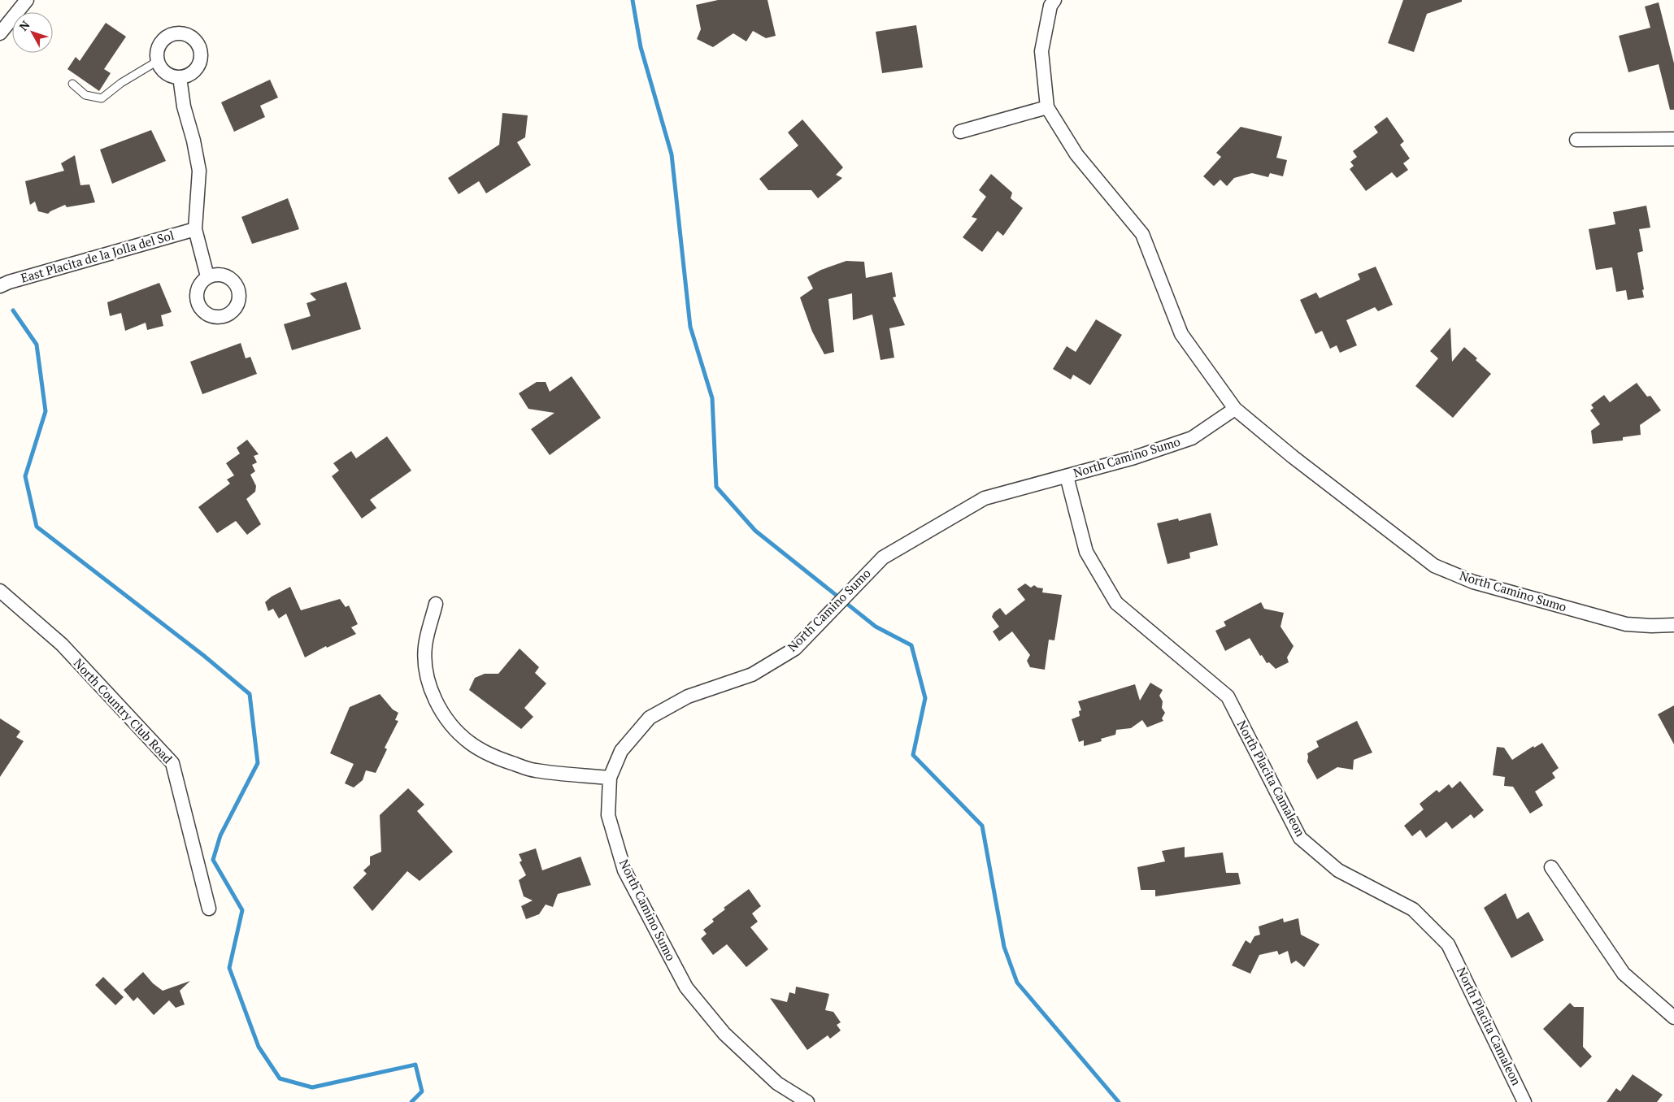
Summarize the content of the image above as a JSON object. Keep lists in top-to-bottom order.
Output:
{
  "streets": {
    "street": [
      "East Placita de la Jolla del Sol",
      "North Camino Sumo",
      "North Country Club Road",
      "North Placita Camaleon"
    ]
  },
  "crossings": [
    ["North Camino Sumo", "North Placita Camaleon"]
  ],
  "north": "top left"
}
